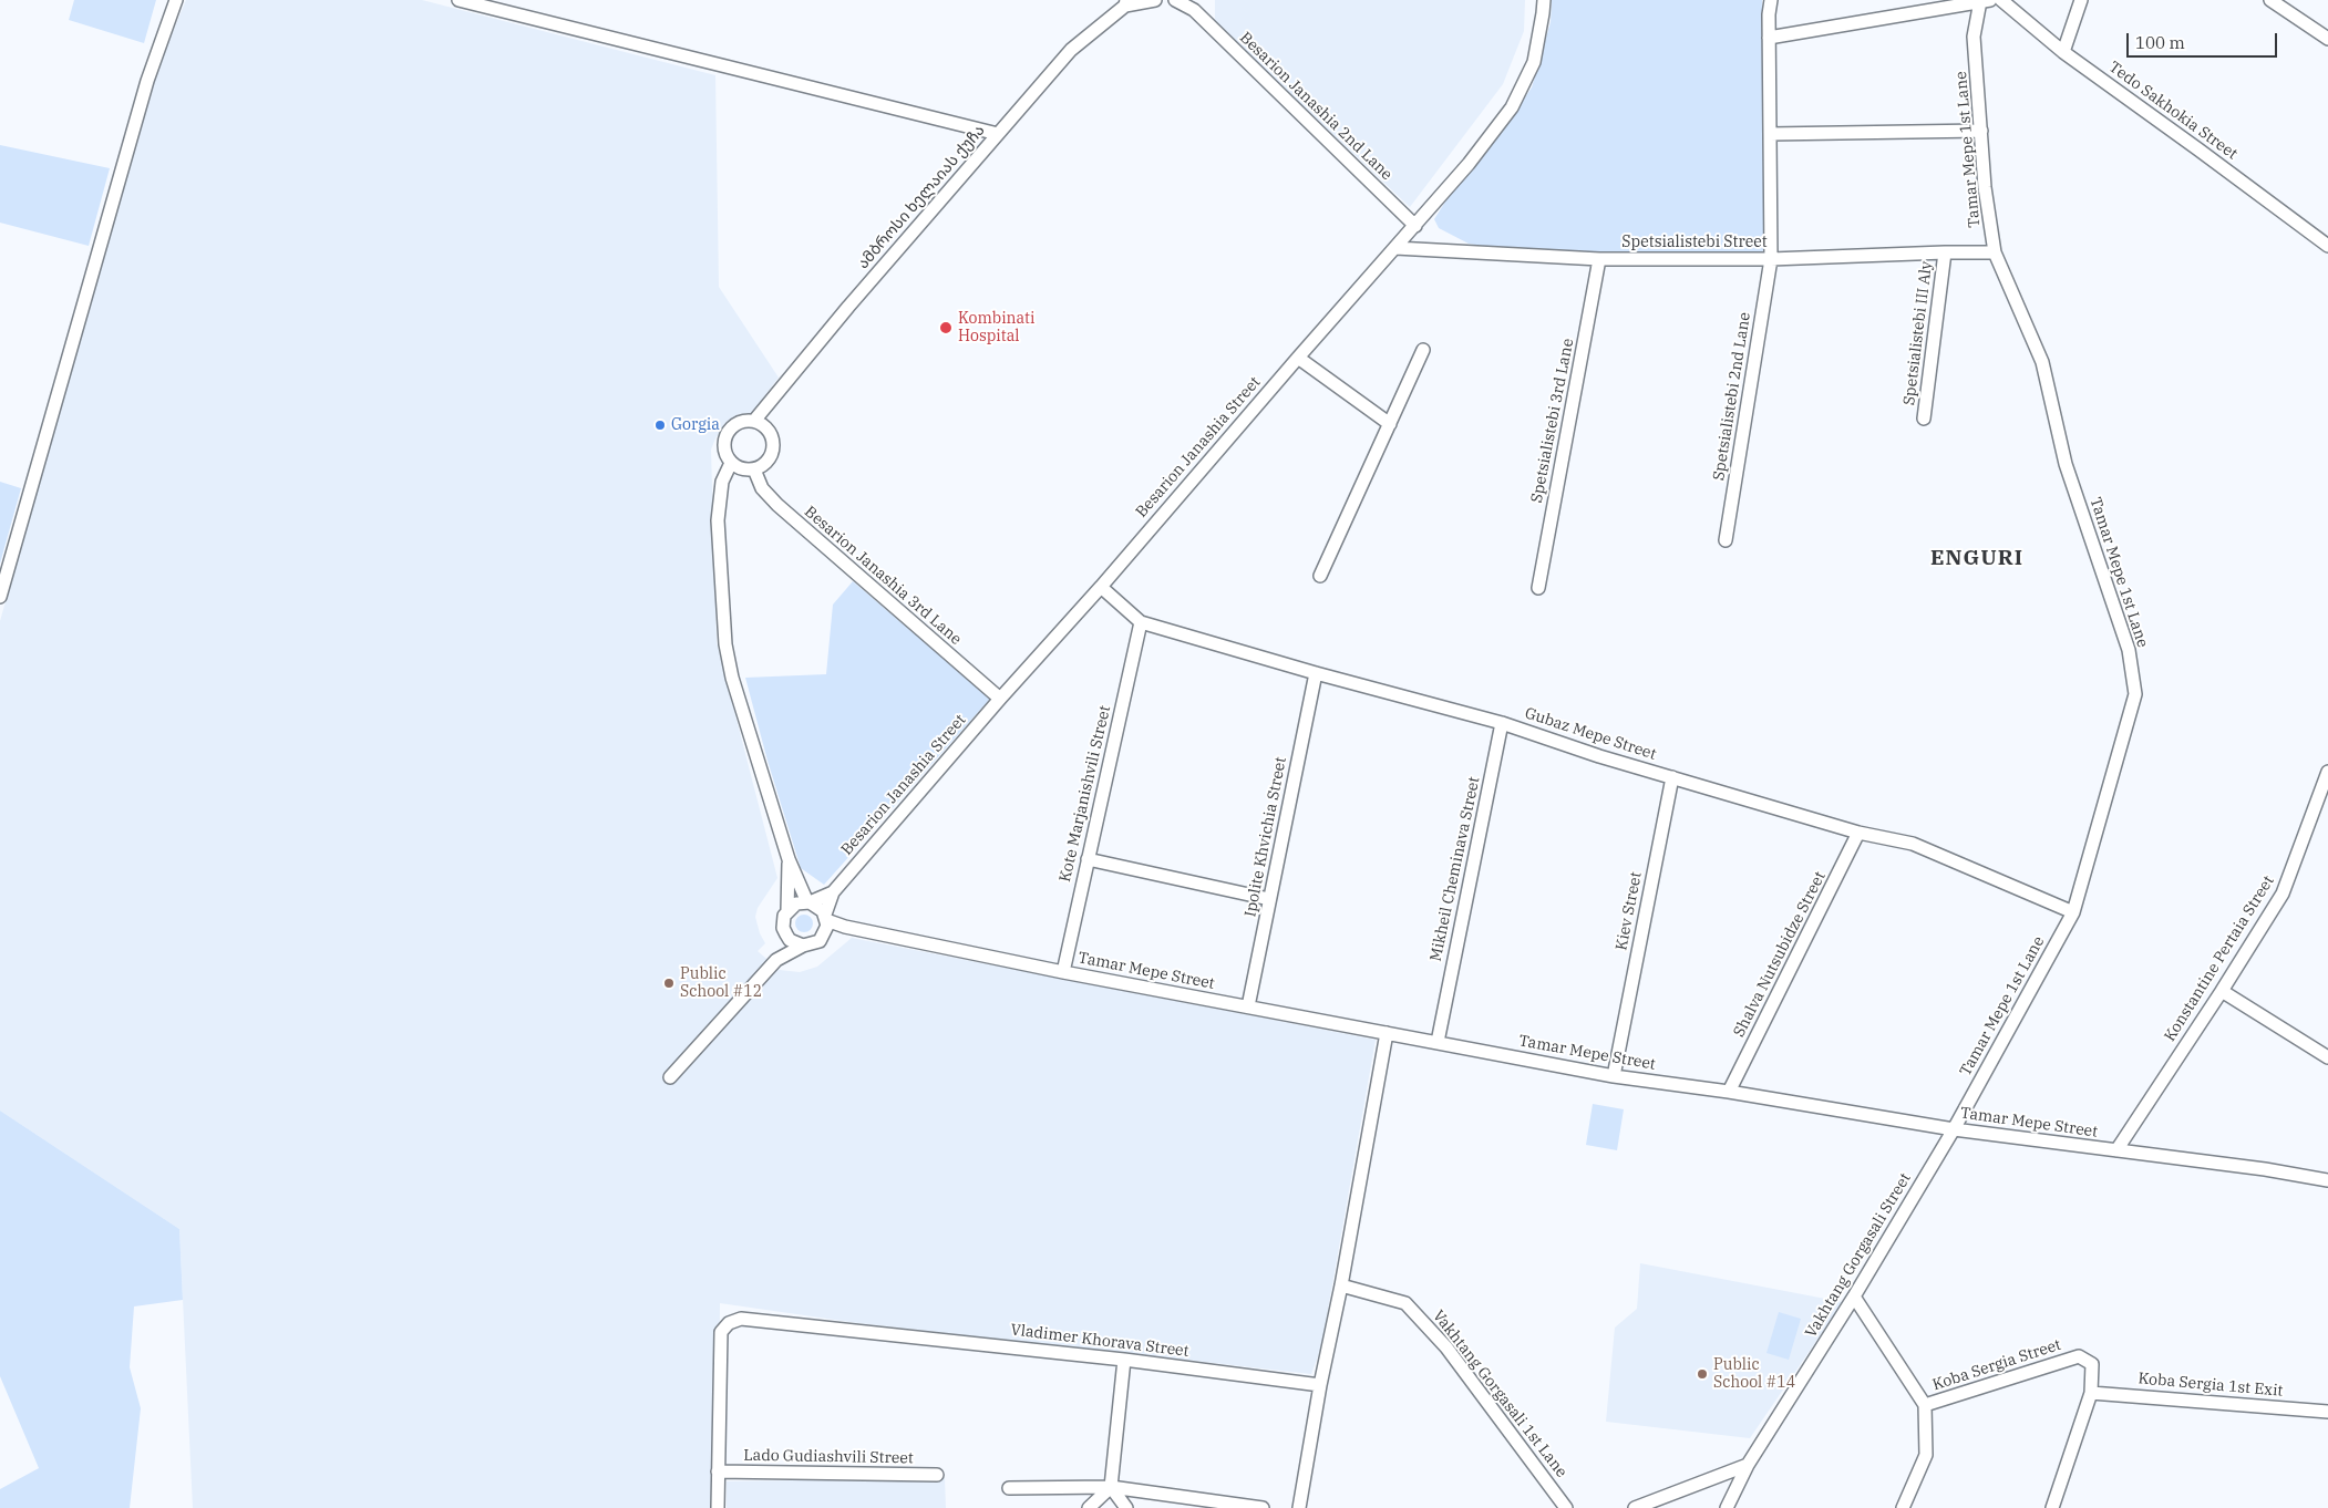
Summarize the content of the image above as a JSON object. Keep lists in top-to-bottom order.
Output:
{
  "streets": {
    "street": [
      "Besarion Janashia 2nd Lane",
      "Tedo Sakhokia Street",
      "Tamar Mepe 1st Lane",
      "ამბროსი ხელაიას ქუჩა",
      "Spetsialistebi Street",
      "Spetsialistebi III Aly",
      "Spetsialistebi 2nd Lane",
      "Spetsialistebi 3rd Lane",
      "Besarion Janashia Street",
      "Besarion Janashia 3rd Lane",
      "Gubaz Mepe Street",
      "Kote Marjanishvili Street",
      "Ipolite Khvichia Street",
      "Mikheil Cheminava Street",
      "Kiev Street",
      "Shalva Nutsubidze Street",
      "Konstantine Pertaia Street",
      "Tamar Mepe Street",
      "Vakhtang Gorgasali Street",
      "Vladimer Khorava Street",
      "Koba Sergia Street",
      "Koba Sergia 1st Exit",
      "Vakhtang Gorgasali 1st Lane",
      "Lado Gudiashvili Street"
    ]
  },
  "crossings": [
    ["Besarion Janashia 2nd Lane", "Besarion Janashia Street"],
    ["Tamar Mepe 1st Lane", "Spetsialistebi Street"],
    ["Tamar Mepe 1st Lane", "Gubaz Mepe Street"],
    ["Tamar Mepe 1st Lane", "Tamar Mepe Street"],
    ["Tamar Mepe 1st Lane", "Vakhtang Gorgasali Street"],
    ["ამბროსი ხელაიას ქუჩა", "Besarion Janashia 3rd Lane"],
    ["Spetsialistebi Street", "Spetsialistebi III Aly"],
    ["Spetsialistebi Street", "Spetsialistebi 2nd Lane"],
    ["Spetsialistebi Street", "Spetsialistebi 3rd Lane"],
    ["Spetsialistebi Street", "Besarion Janashia Street"],
    ["Besarion Janashia Street", "Besarion Janashia 3rd Lane"],
    ["Besarion Janashia Street", "Gubaz Mepe Street"],
    ["Gubaz Mepe Street", "Kote Marjanishvili Street"],
    ["Gubaz Mepe Street", "Ipolite Khvichia Street"],
    ["Gubaz Mepe Street", "Mikheil Cheminava Street"],
    ["Gubaz Mepe Street", "Kiev Street"],
    ["Gubaz Mepe Street", "Shalva Nutsubidze Street"],
    ["Kote Marjanishvili Street", "Tamar Mepe Street"],
    ["Ipolite Khvichia Street", "Tamar Mepe Street"],
    ["Mikheil Cheminava Street", "Tamar Mepe Street"],
    ["Kiev Street", "Tamar Mepe Street"],
    ["Shalva Nutsubidze Street", "Tamar Mepe Street"],
    ["Konstantine Pertaia Street", "Tamar Mepe Street"],
    ["Tamar Mepe Street", "Vakhtang Gorgasali Street"],
    ["Vladimer Khorava Street", "Lado Gudiashvili Street"],
    ["Koba Sergia Street", "Koba Sergia 1st Exit"]
  ],
  "districts": ["ENGURI"],
  "places": [
    "Kombinati Hospital",
    "Gorgia",
    "Public School #12",
    "Public School #14"
  ],
  "scale_bar": "100 m"
}
